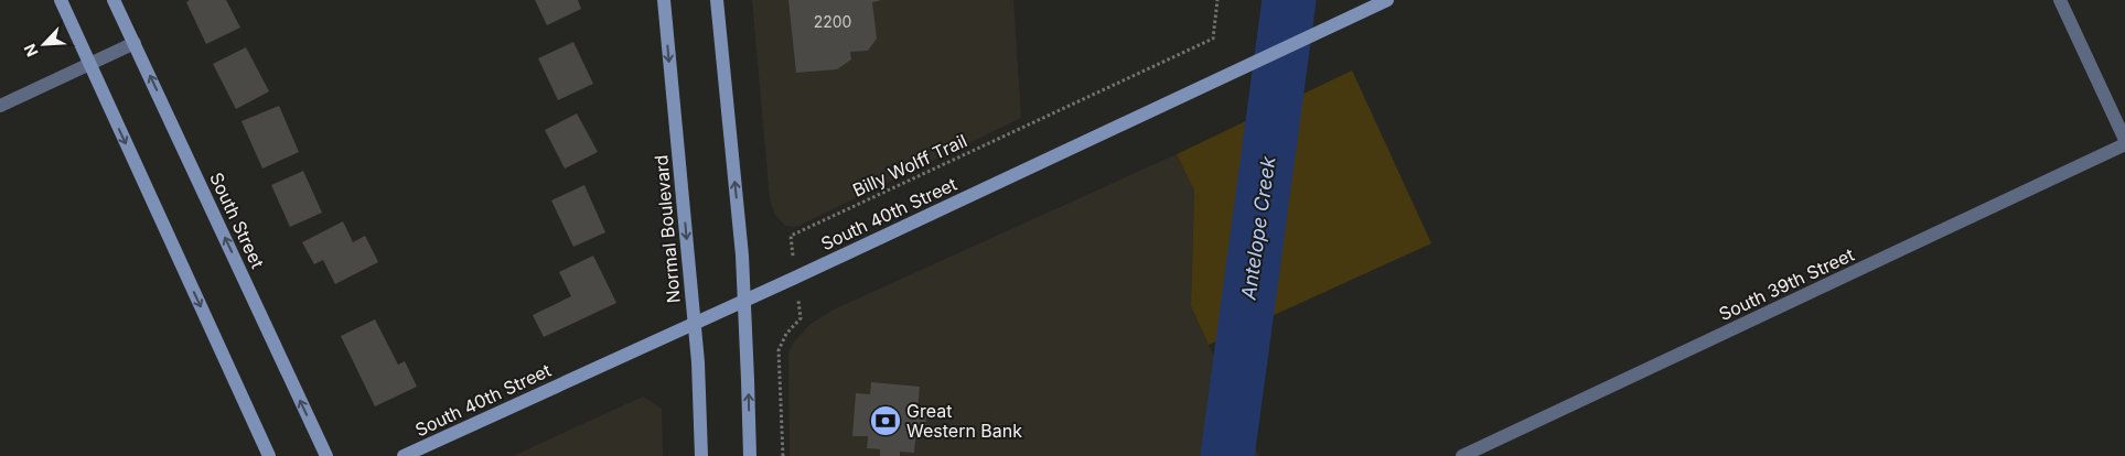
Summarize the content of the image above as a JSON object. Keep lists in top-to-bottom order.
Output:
{
  "streets": {
    "main road": ["South 40th Street", "South Street", "Normal Boulevard"],
    "street": ["South 39th Street"],
    "path": ["Billy Wolff Trail"]
  },
  "crossings": [
    ["Billy Wolff Trail", "South 40th Street"],
    ["South 40th Street", "Normal Boulevard"]
  ],
  "water": ["Antelope Creek"],
  "places": {
    "bank": ["Great Western Bank"]
  },
  "house_numbers": ["2200"],
  "north": "bottom left"
}
